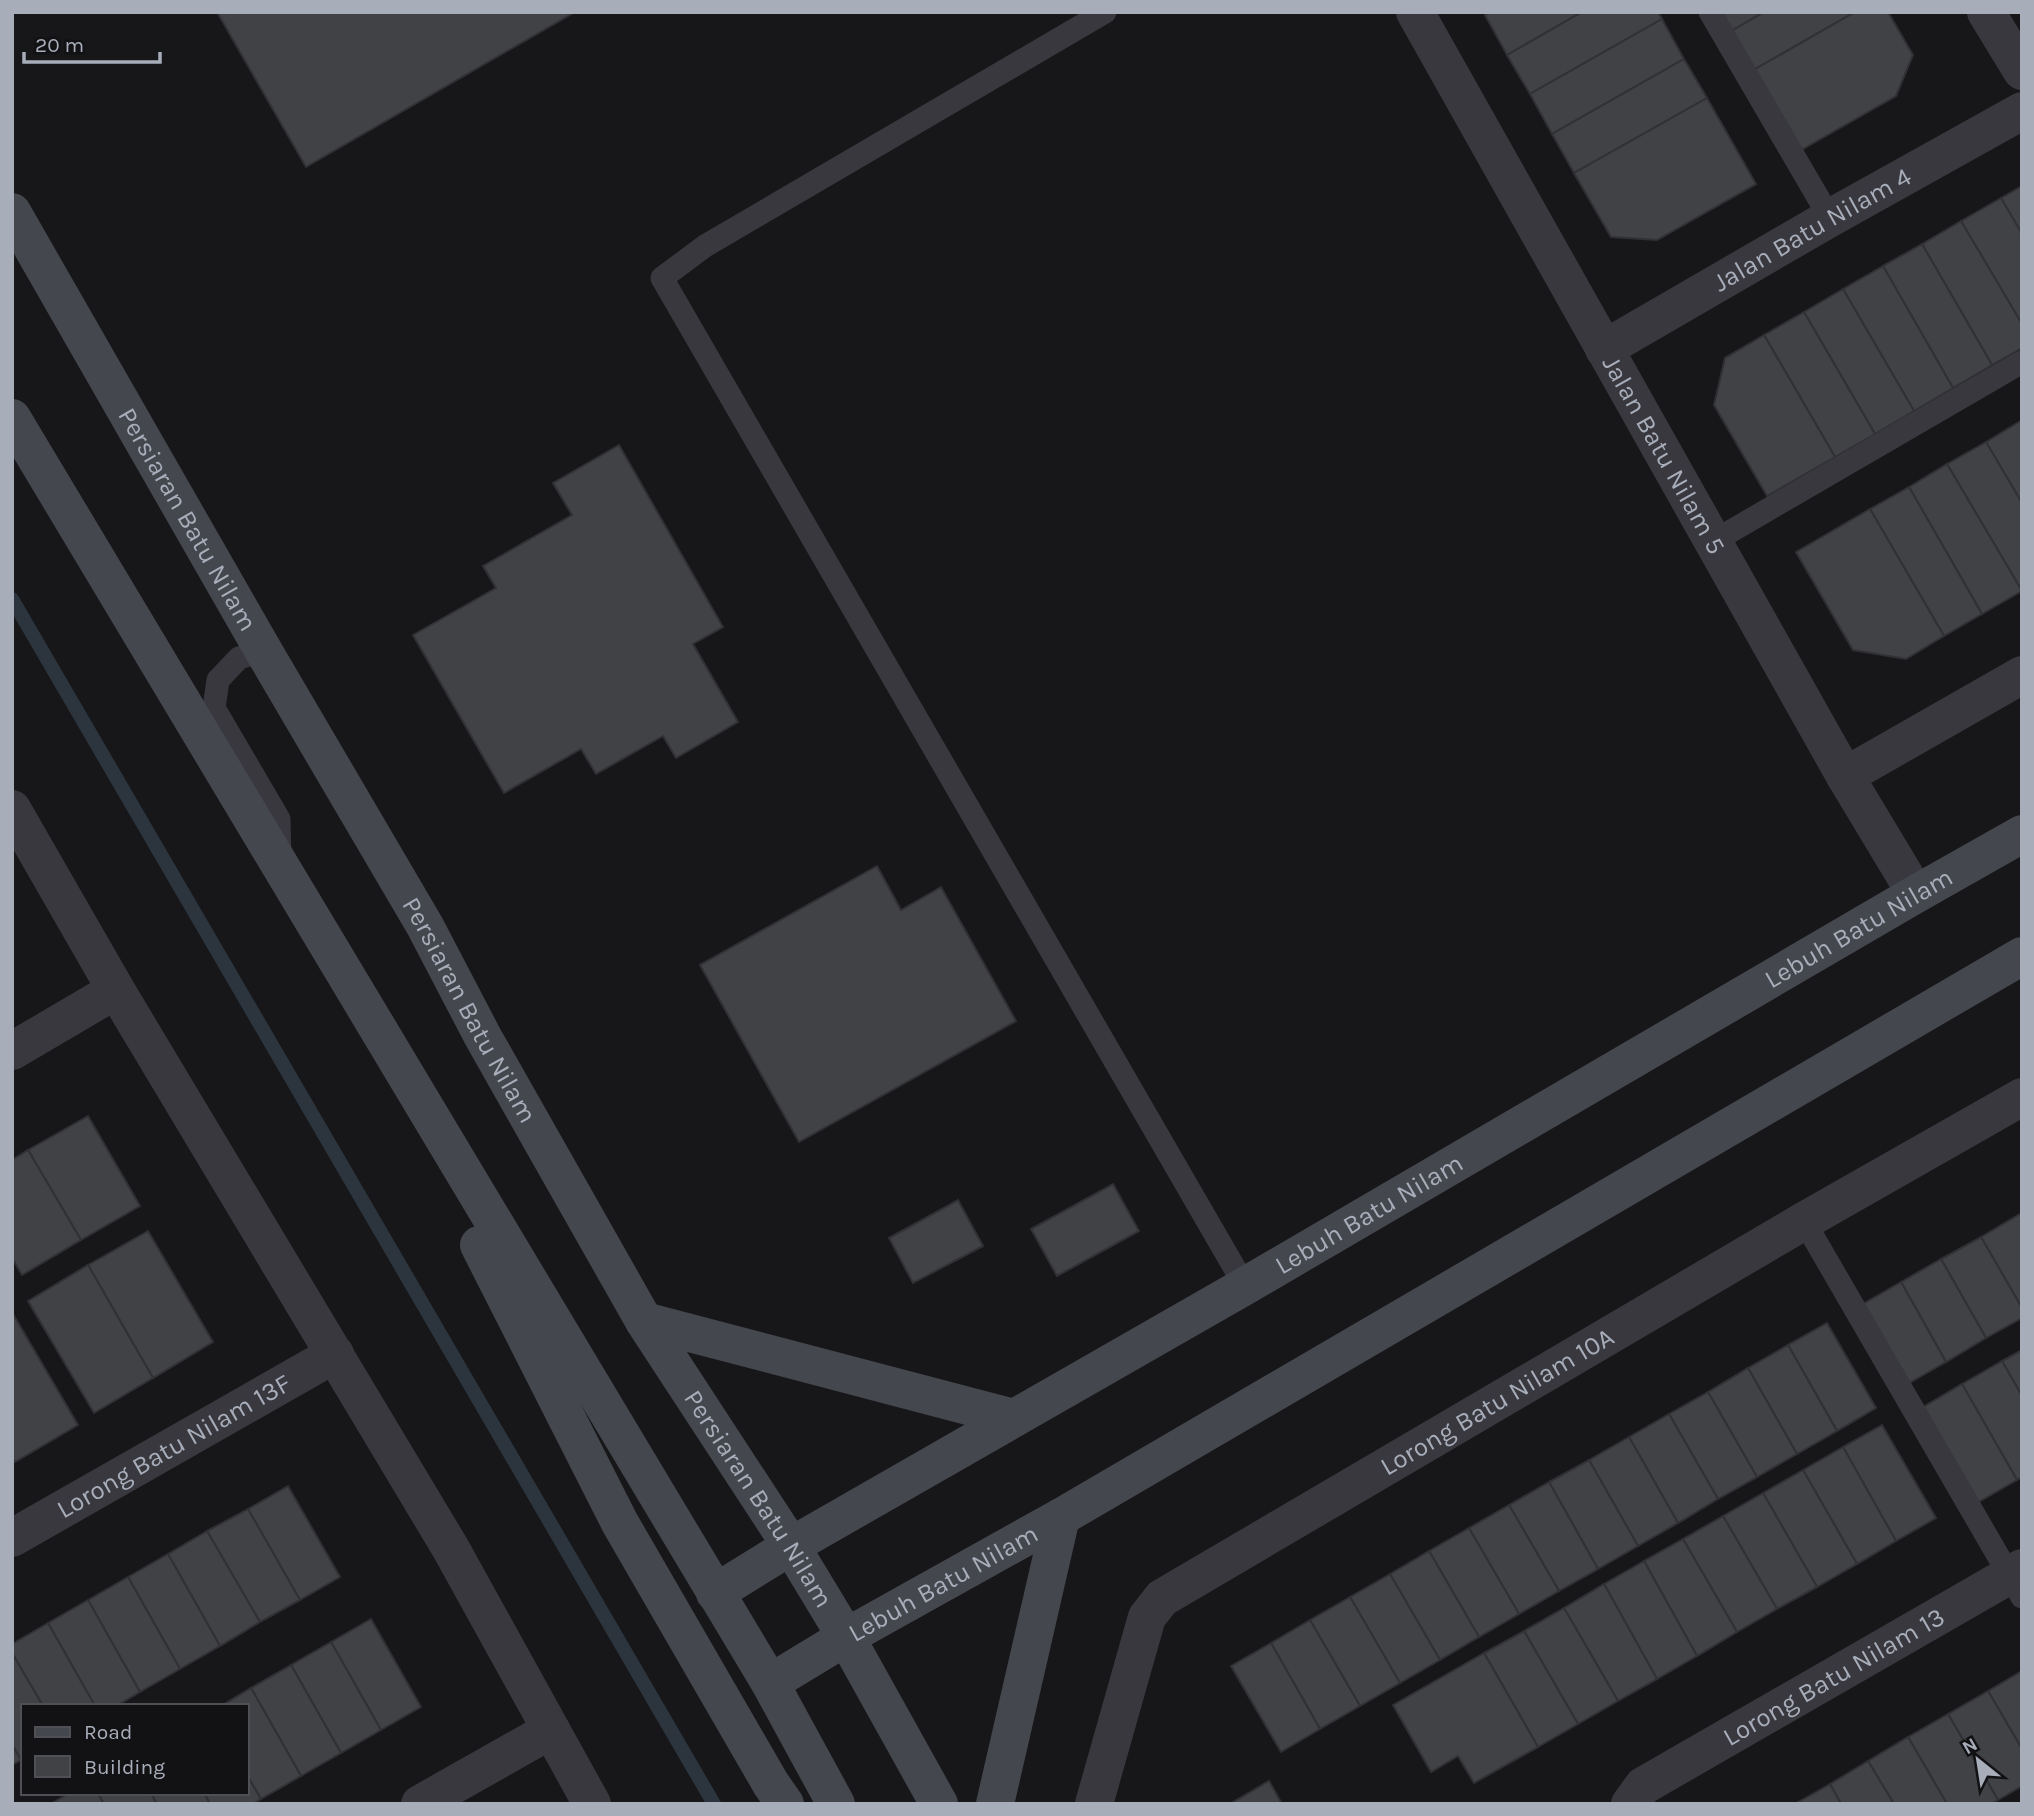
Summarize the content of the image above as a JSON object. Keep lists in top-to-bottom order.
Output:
{
  "streets": {
    "main road": ["Persiaran Batu Nilam", "Lebuh Batu Nilam"],
    "street": [
      "Jalan Batu Nilam 4",
      "Jalan Batu Nilam 5",
      "Lorong Batu Nilam 10A",
      "Lorong Batu Nilam 13F",
      "Lorong Batu Nilam 13"
    ]
  },
  "crossings": [
    ["Jalan Batu Nilam 4", "Jalan Batu Nilam 5"],
    ["Jalan Batu Nilam 5", "Lebuh Batu Nilam"],
    ["Persiaran Batu Nilam", "Lebuh Batu Nilam"]
  ],
  "legend": ["Road", "Building"],
  "scale_bar": "20 m",
  "north": "top left"
}
